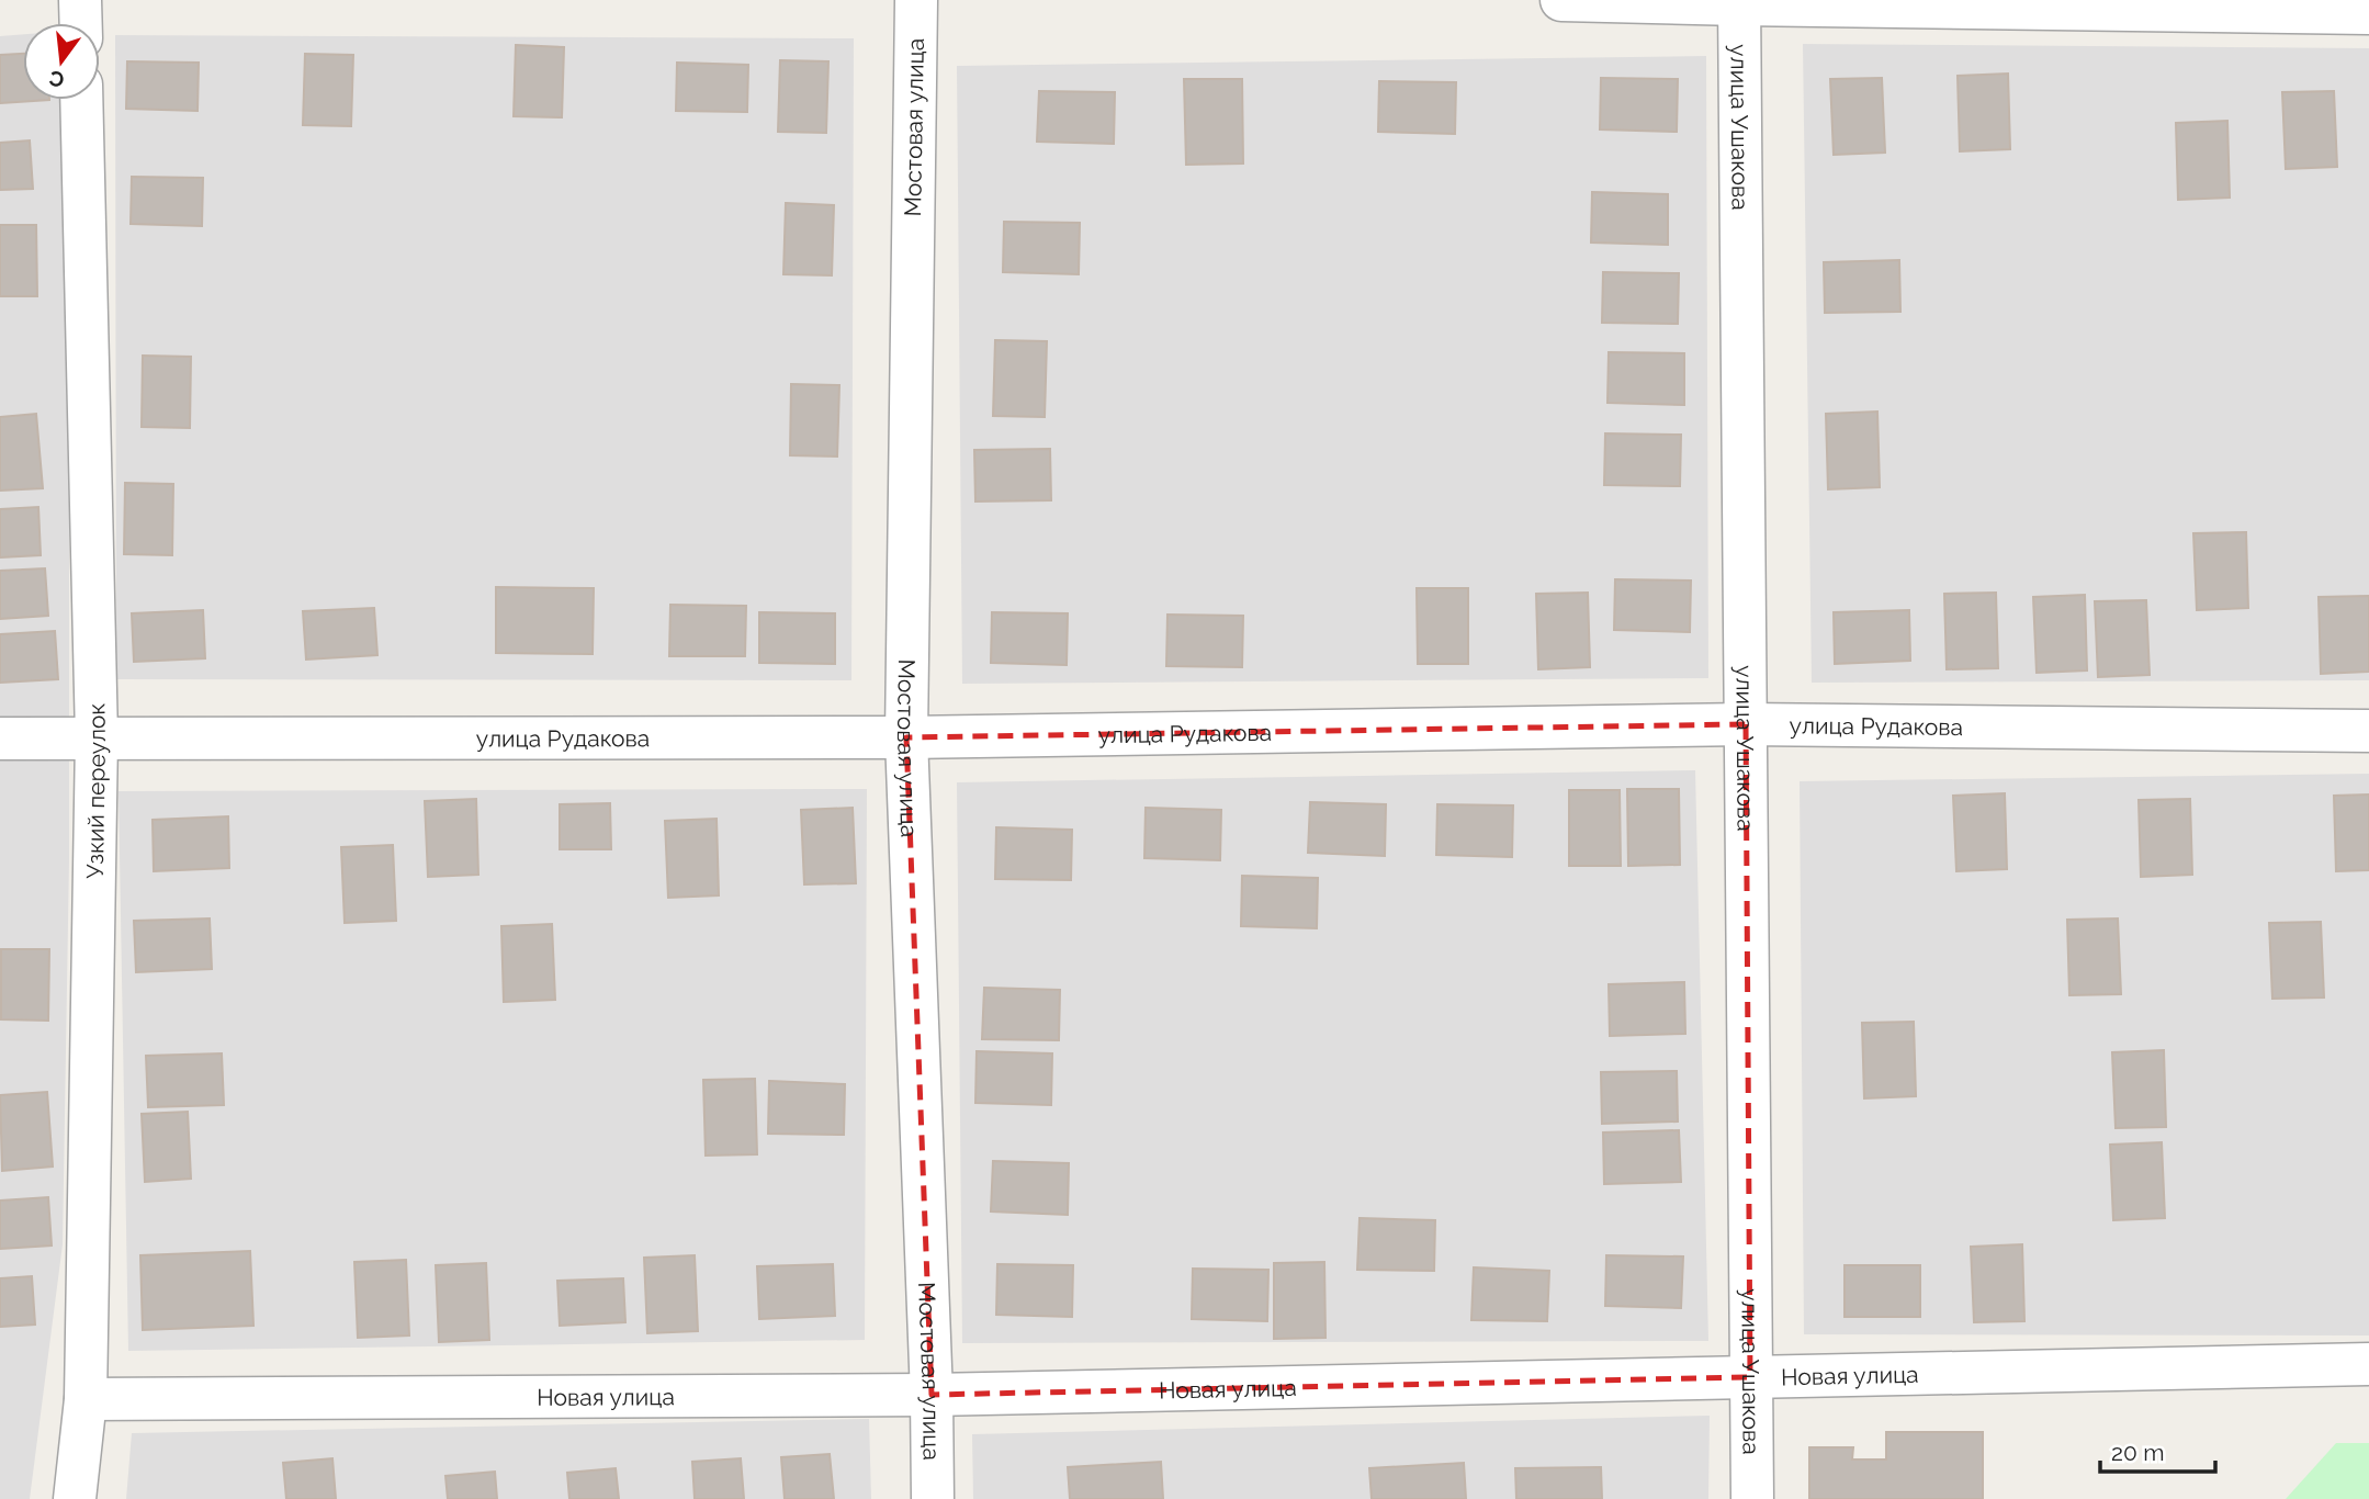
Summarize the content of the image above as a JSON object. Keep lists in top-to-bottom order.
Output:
{
  "streets": {
    "street": [
      "Мостовая улица",
      "улица Ушакова",
      "улица Рудакова",
      "Узкий переулок",
      "Новая улица"
    ]
  },
  "crossings": [
    ["Мостовая улица", "улица Рудакова"],
    ["Мостовая улица", "Новая улица"],
    ["улица Ушакова", "улица Рудакова"],
    ["улица Ушакова", "Новая улица"],
    ["улица Рудакова", "Узкий переулок"],
    ["Узкий переулок", "Новая улица"]
  ],
  "scale_bar": "20 m",
  "north": "bottom"
}
